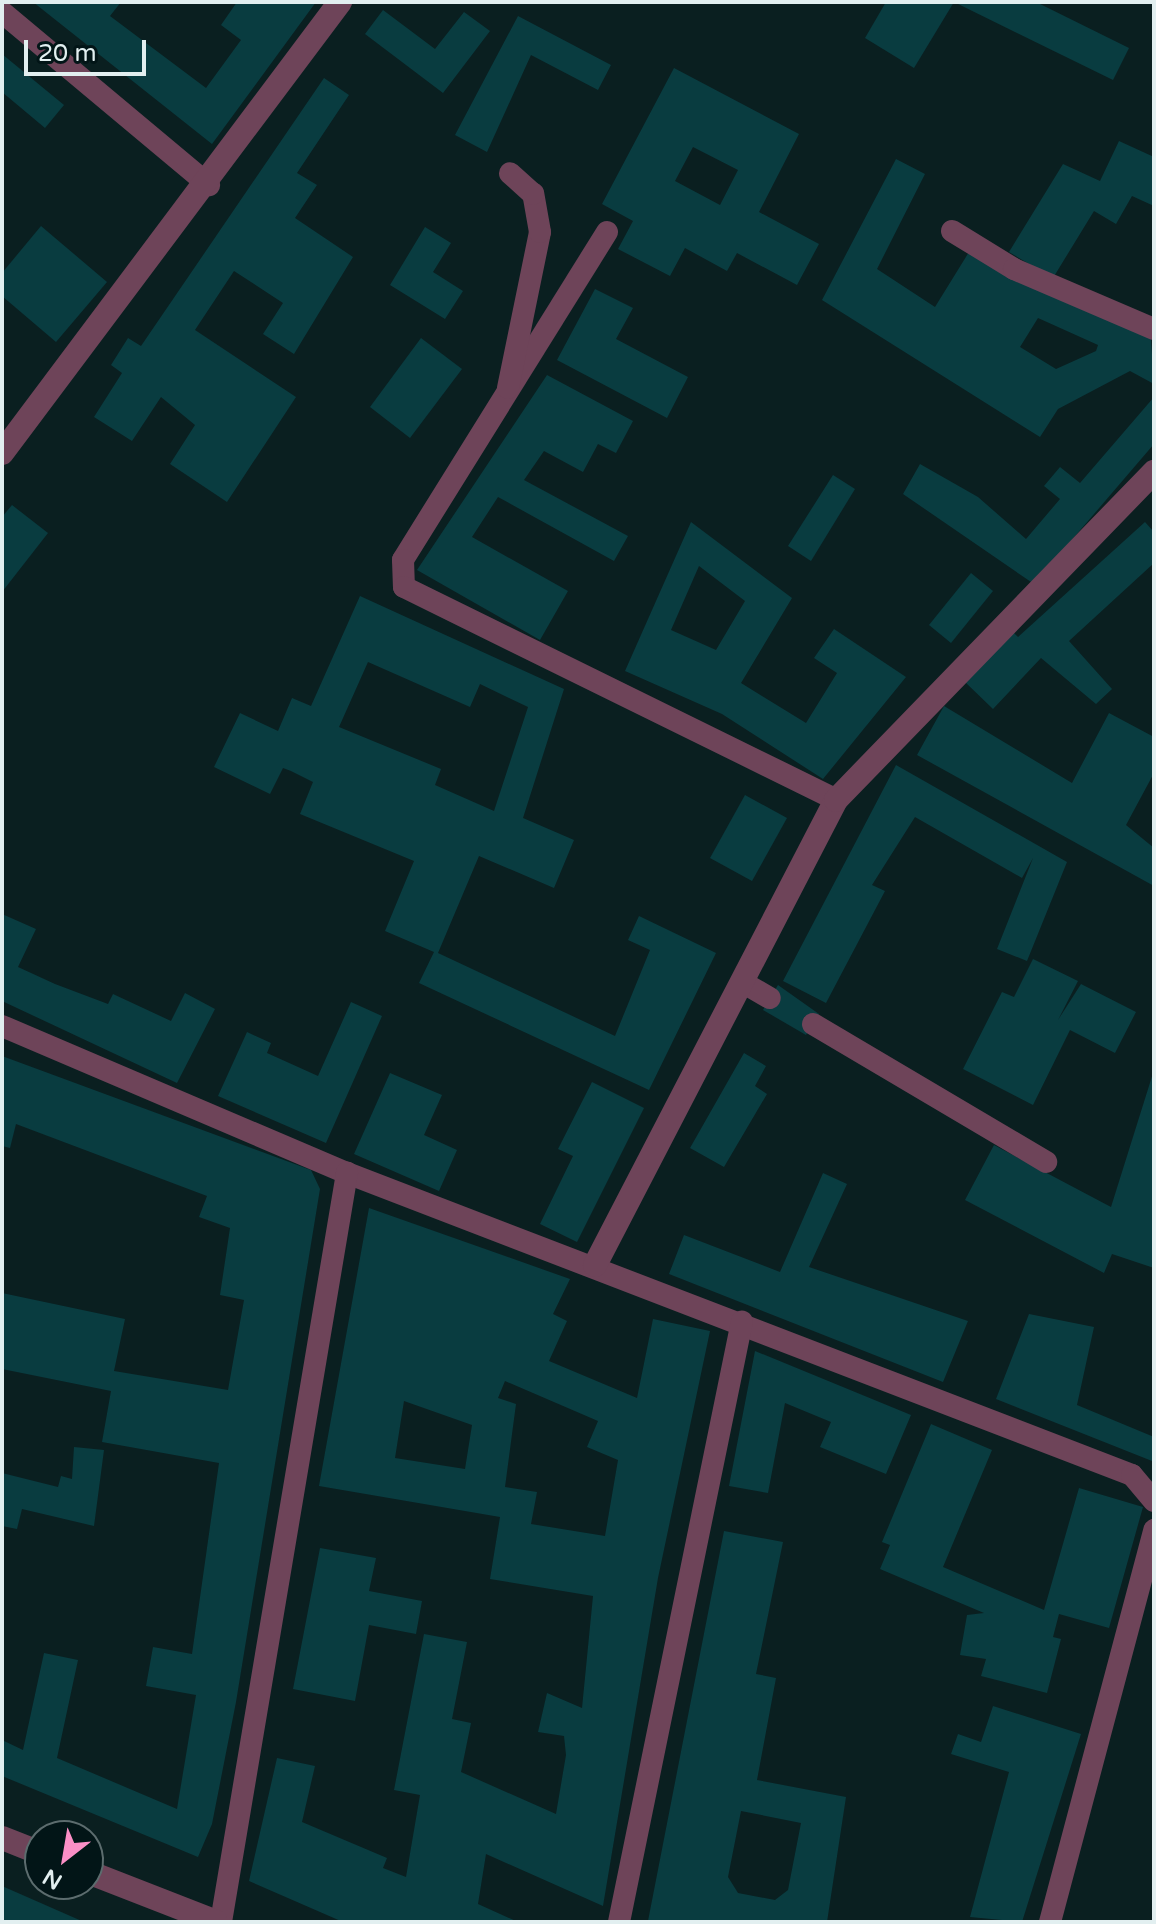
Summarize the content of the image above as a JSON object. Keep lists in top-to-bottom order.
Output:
{
  "scale_bar": "20 m",
  "north": "bottom left"
}
